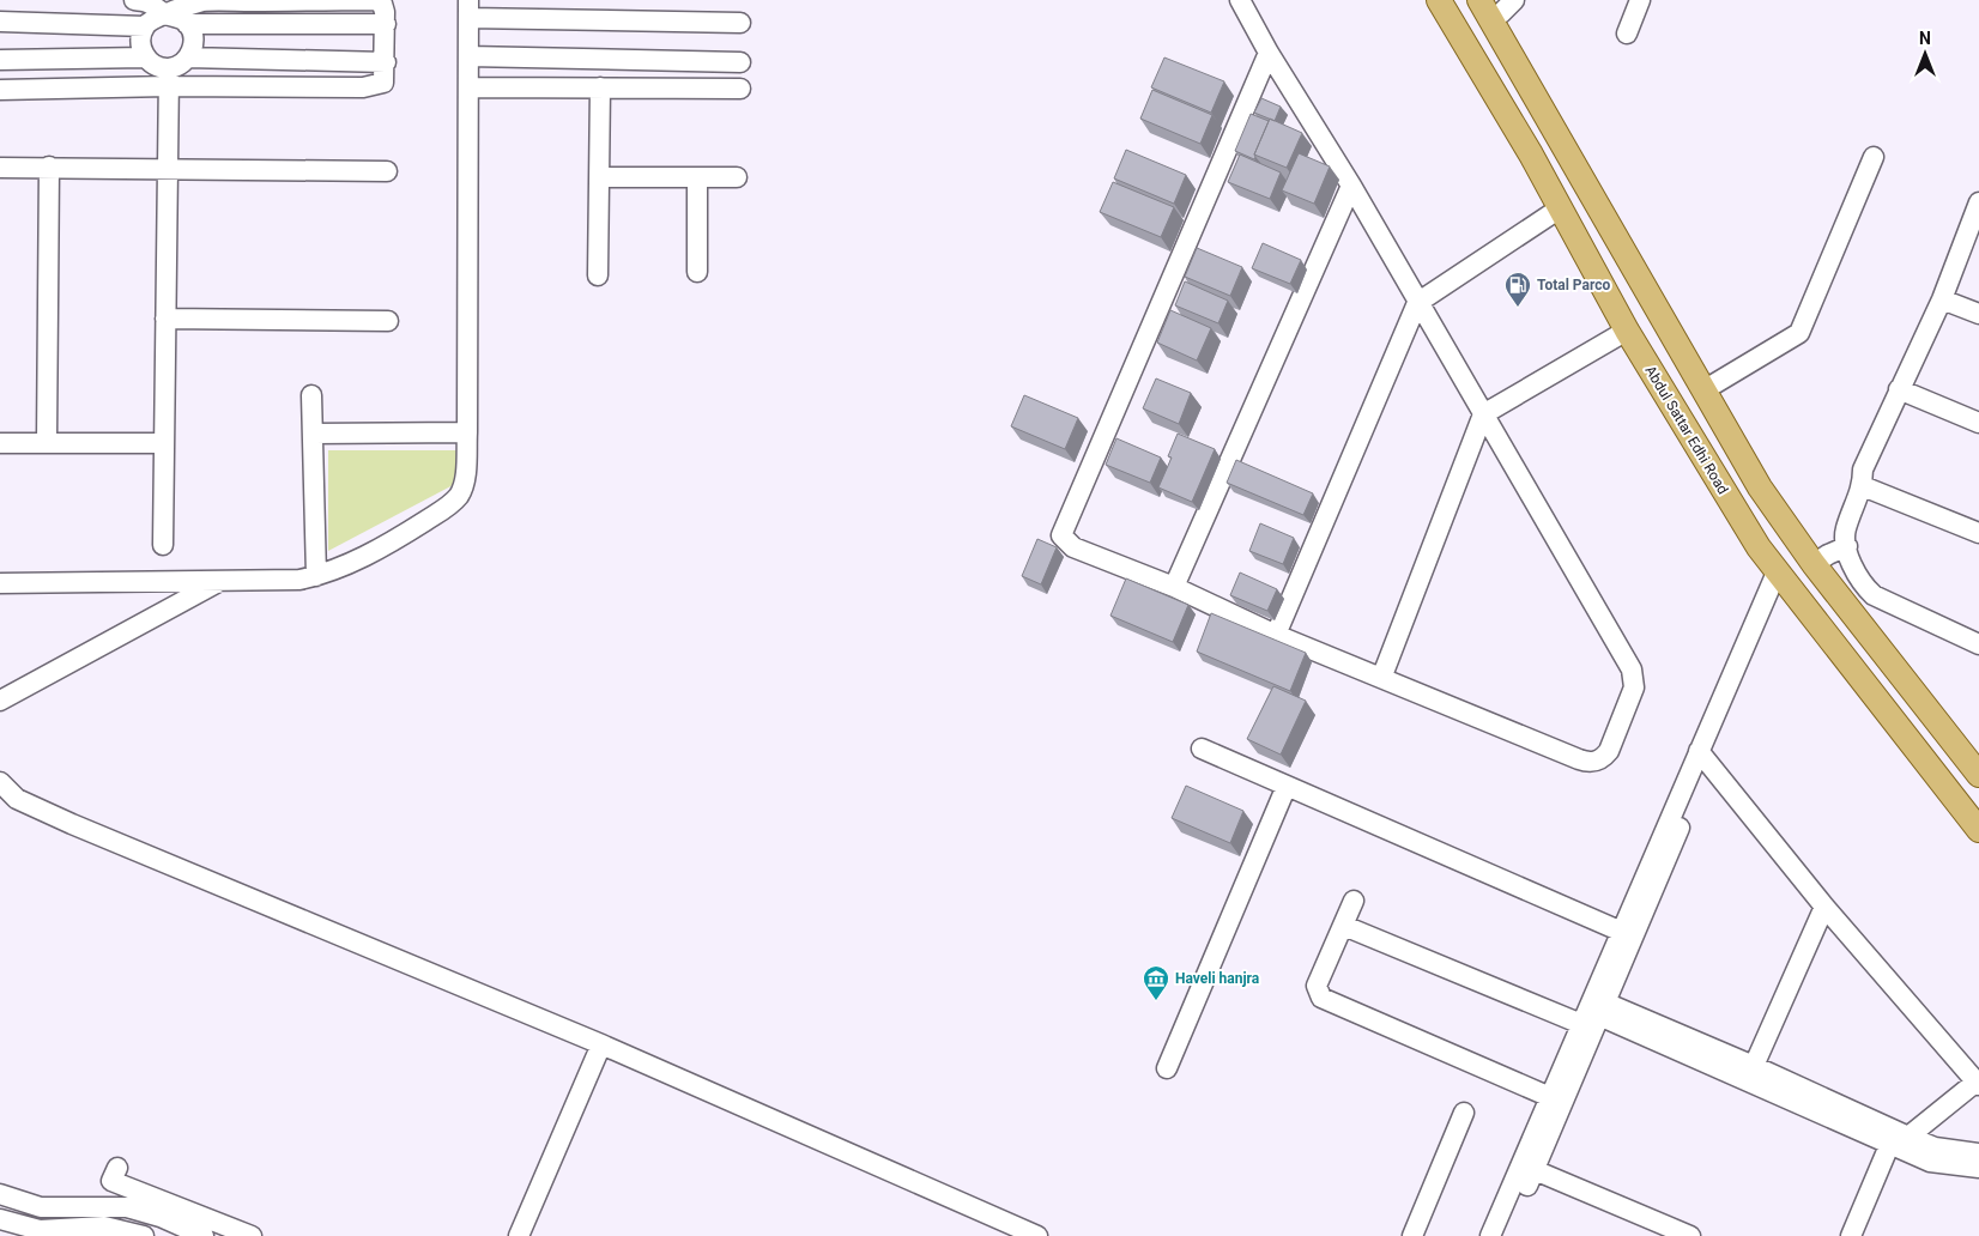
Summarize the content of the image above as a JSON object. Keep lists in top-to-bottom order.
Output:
{
  "streets": {
    "main road": ["Abdul Sattar Edhi Road"]
  },
  "places": {
    "fuel station": ["Total Parco"],
    "museum": ["Haveli hanjra"]
  },
  "north": "top"
}
